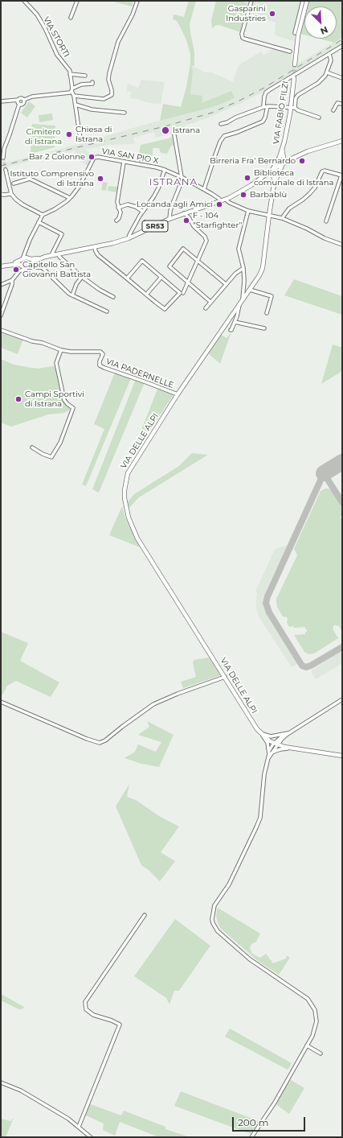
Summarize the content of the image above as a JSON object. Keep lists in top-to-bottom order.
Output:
{
  "streets": {
    "main road": ["VIA FABIO FILZI", "SR53", "VIA DELLE ALPI"],
    "street": ["VIA STORTI", "VIA SAN PIO X", "VIA PADERNELLE"]
  },
  "crossings": [
    ["VIA FABIO FILZI", "SR53"],
    ["VIA FABIO FILZI", "VIA DELLE ALPI"],
    ["VIA SAN PIO X", "SR53"],
    ["VIA SAN PIO X", "VIA DELLE ALPI"],
    ["SR53", "VIA DELLE ALPI"],
    ["VIA PADERNELLE", "VIA DELLE ALPI"]
  ],
  "districts": ["ISTRANA"],
  "parks": ["Cimitero di Istrana"],
  "places": [
    "Gasparini Industries",
    "Istrana",
    "Chiesa di Istrana",
    "Bar 2 Colonne",
    "Birreria Fra' Bernardo",
    "Biblioteca comunale di Istrana",
    "Istituto Comprensivo di Istrana",
    "Barbablù",
    "Locanda agli Amici",
    "F - 104 \"Starfighter\"",
    "Capitello San Giovanni Battista",
    "Campi Sportivi di Istrana"
  ],
  "scale_bar": "200 m",
  "north": "bottom right"
}
